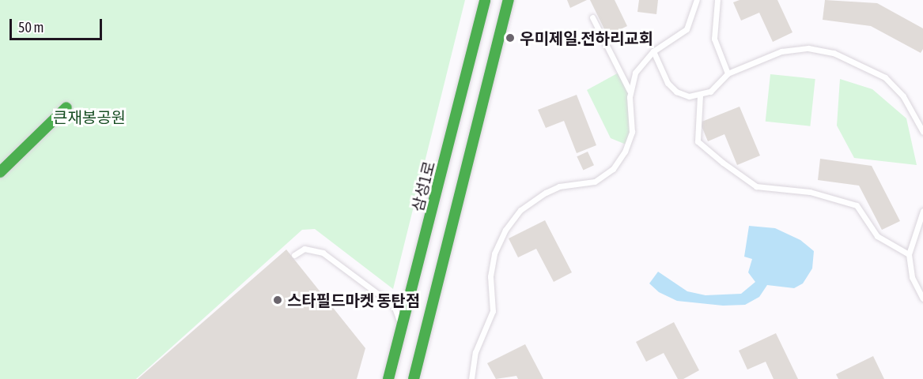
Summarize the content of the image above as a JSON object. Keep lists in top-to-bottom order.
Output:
{
  "streets": {
    "street": ["삼성1로"]
  },
  "parks": ["큰재봉공원"],
  "places": ["우미제일.전하리교회", "스타필드마켓 동탄점"],
  "scale_bar": "50 m"
}
